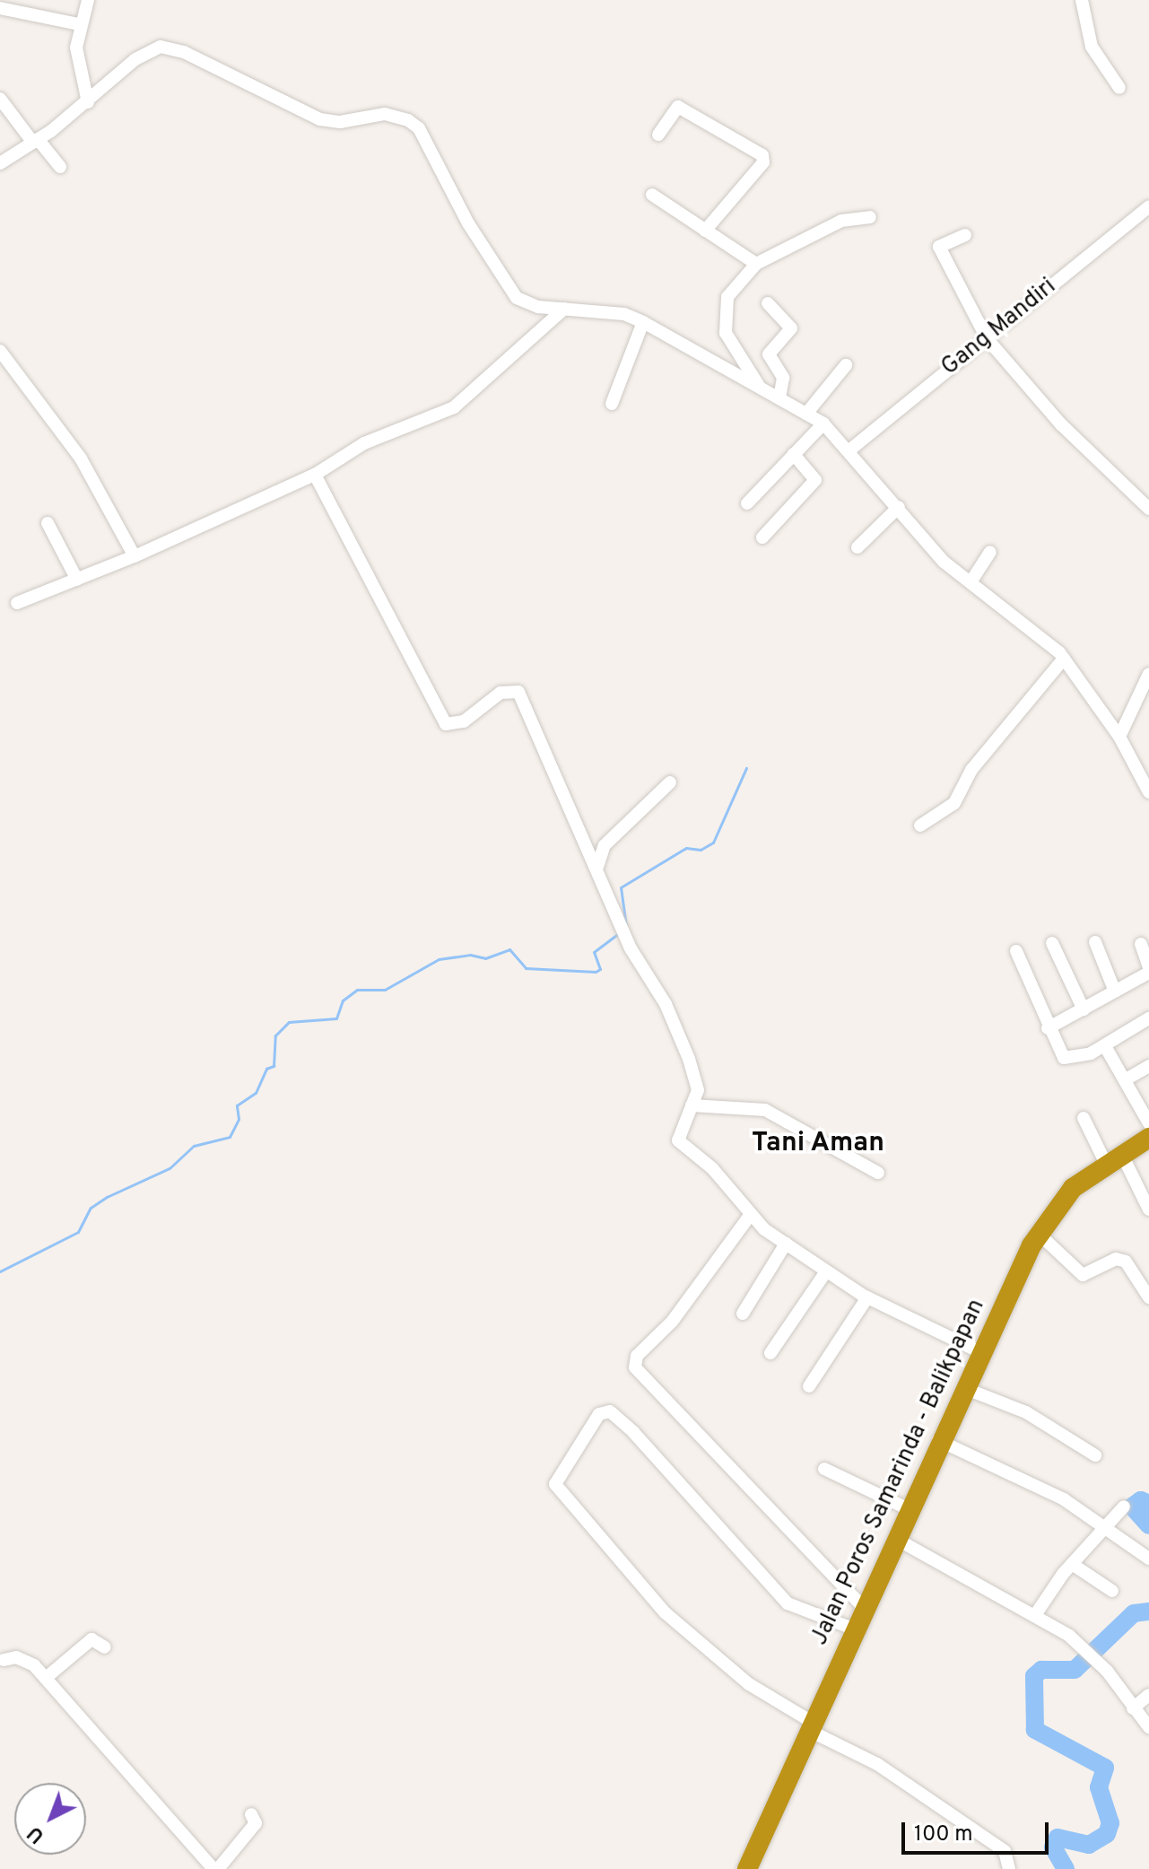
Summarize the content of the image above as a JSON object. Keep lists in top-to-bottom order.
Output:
{
  "streets": {
    "highway": ["Jalan Poros Samarinda - Balikpapan"],
    "street": ["Gang Mandiri"]
  },
  "districts": ["Tani Aman"],
  "scale_bar": "100 m",
  "north": "bottom left"
}
